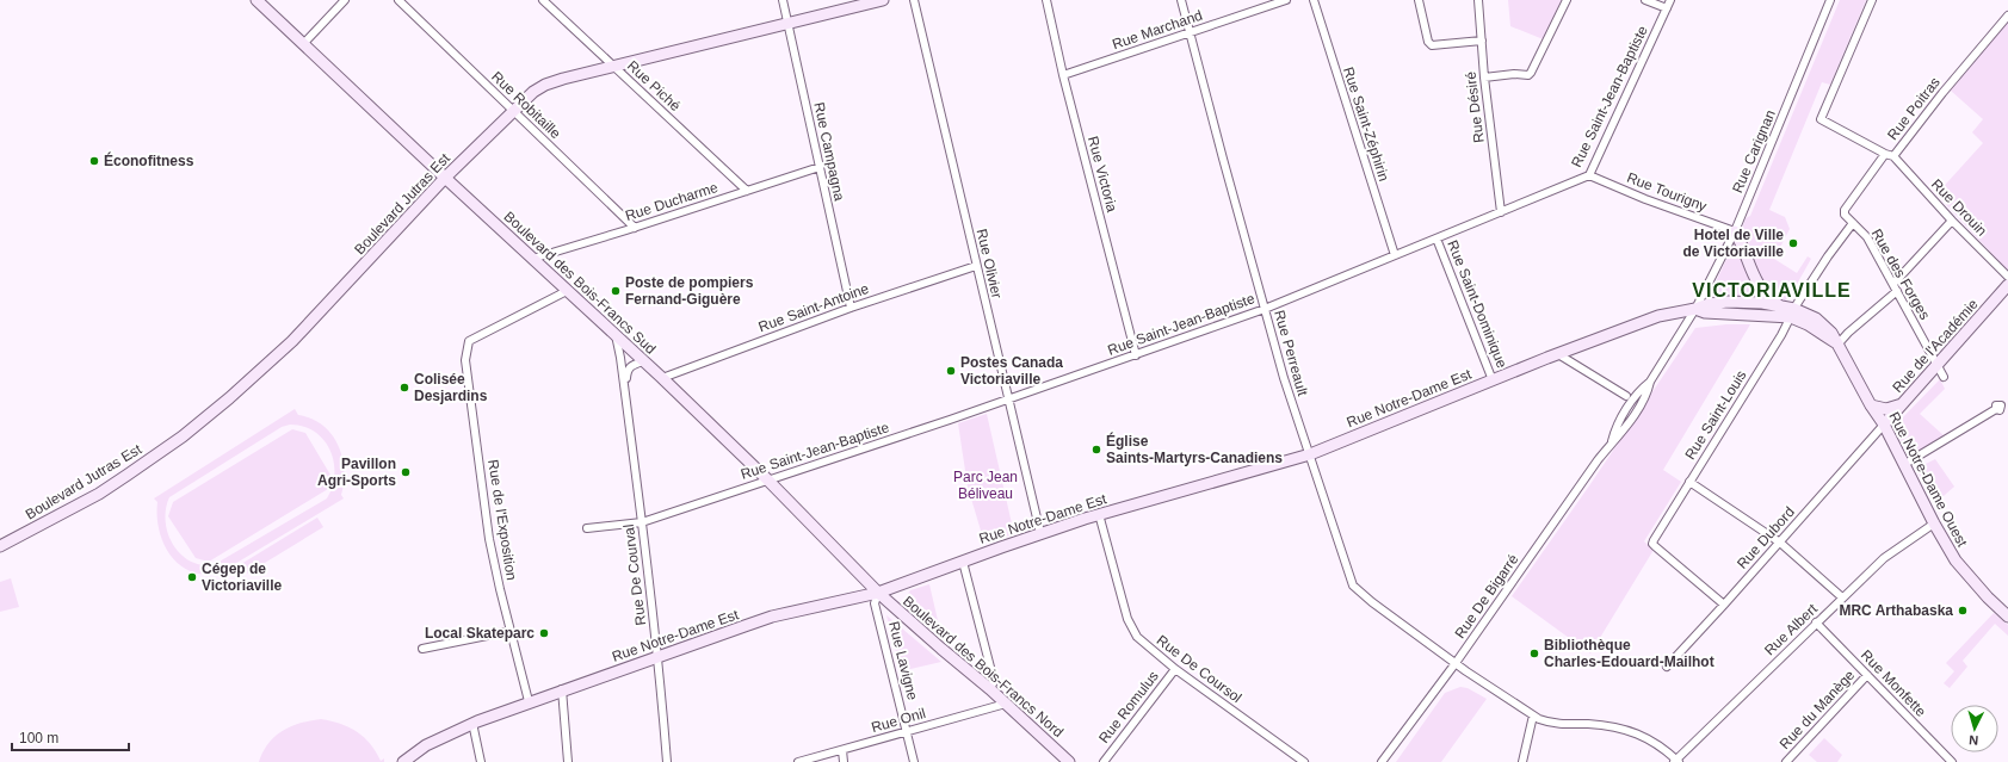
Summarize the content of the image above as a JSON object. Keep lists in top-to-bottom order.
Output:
{
  "streets": {
    "street": [
      "Rue Marchand",
      "Rue Piché",
      "Rue Saint-Jean-Baptiste",
      "Rue Robitaille",
      "Rue Désiré",
      "Rue Poitras",
      "Rue Saint-Zéphirin",
      "Rue Campagna",
      "Rue Carignan",
      "Rue Victoria",
      "Rue Tourigny",
      "Rue Ducharme",
      "Boulevard Jutras Est",
      "Rue Drouin",
      "Rue Olivier",
      "Rue des Forges",
      "Boulevard des Bois-Francs Sud",
      "Rue Saint-Dominique",
      "Rue Saint-Antoine",
      "Rue de l'Académie",
      "Rue Perreault",
      "Rue Notre-Dame Est",
      "Rue Saint-Louis",
      "Rue Notre-Dame Ouest",
      "Rue de l'Exposition",
      "Rue Dubord",
      "Rue De Courval",
      "Rue De Bigarré",
      "Rue Albert",
      "Rue Lavigne",
      "Boulevard des Bois-Francs Nord",
      "Rue De Coursol",
      "Rue Monfette",
      "Rue Romulus",
      "Rue du Manège",
      "Rue Onil"
    ]
  },
  "crossings": [
    ["Rue Marchand", "Rue Victoria"],
    ["Rue Marchand", "Rue Perreault"],
    ["Rue Piché", "Rue Ducharme"],
    ["Rue Piché", "Boulevard Jutras Est"],
    ["Rue Saint-Jean-Baptiste", "Rue Désiré"],
    ["Rue Saint-Jean-Baptiste", "Rue Saint-Zéphirin"],
    ["Rue Saint-Jean-Baptiste", "Rue Victoria"],
    ["Rue Saint-Jean-Baptiste", "Rue Tourigny"],
    ["Rue Saint-Jean-Baptiste", "Rue Olivier"],
    ["Rue Saint-Jean-Baptiste", "Boulevard des Bois-Francs Sud"],
    ["Rue Saint-Jean-Baptiste", "Rue Saint-Dominique"],
    ["Rue Saint-Jean-Baptiste", "Rue Perreault"],
    ["Rue Saint-Jean-Baptiste", "Rue De Courval"],
    ["Rue Robitaille", "Rue Ducharme"],
    ["Rue Robitaille", "Boulevard Jutras Est"],
    ["Rue Poitras", "Rue Drouin"],
    ["Rue Poitras", "Rue des Forges"],
    ["Rue Campagna", "Rue Ducharme"],
    ["Rue Campagna", "Boulevard Jutras Est"],
    ["Rue Campagna", "Rue Saint-Antoine"],
    ["Rue Carignan", "Rue Tourigny"],
    ["Rue Carignan", "Rue Notre-Dame Est"],
    ["Rue Carignan", "Rue Notre-Dame Ouest"],
    ["Rue Carignan", "Rue De Bigarré"],
    ["Rue Ducharme", "Boulevard des Bois-Francs Sud"],
    ["Boulevard Jutras Est", "Boulevard des Bois-Francs Sud"],
    ["Rue Olivier", "Rue Saint-Antoine"],
    ["Rue Olivier", "Rue Notre-Dame Est"],
    ["Rue des Forges", "Rue de l'Académie"],
    ["Rue des Forges", "Rue Saint-Louis"],
    ["Boulevard des Bois-Francs Sud", "Rue Saint-Antoine"],
    ["Boulevard des Bois-Francs Sud", "Rue Notre-Dame Est"],
    ["Boulevard des Bois-Francs Sud", "Rue de l'Exposition"],
    ["Boulevard des Bois-Francs Sud", "Rue De Courval"],
    ["Boulevard des Bois-Francs Sud", "Rue Lavigne"],
    ["Boulevard des Bois-Francs Sud", "Boulevard des Bois-Francs Nord"],
    ["Rue Saint-Dominique", "Rue Notre-Dame Est"],
    ["Rue de l'Académie", "Rue Notre-Dame Ouest"],
    ["Rue de l'Académie", "Rue Dubord"],
    ["Rue Perreault", "Rue Notre-Dame Est"],
    ["Rue Perreault", "Rue De Bigarré"],
    ["Rue Perreault", "Rue Albert"],
    ["Rue Notre-Dame Est", "Rue Notre-Dame Ouest"],
    ["Rue Notre-Dame Est", "Rue de l'Exposition"],
    ["Rue Notre-Dame Est", "Rue De Courval"],
    ["Rue Notre-Dame Est", "Rue De Bigarré"],
    ["Rue Notre-Dame Est", "Rue Lavigne"],
    ["Rue Notre-Dame Est", "Boulevard des Bois-Francs Nord"],
    ["Rue Notre-Dame Est", "Rue De Coursol"],
    ["Rue Saint-Louis", "Rue Notre-Dame Ouest"],
    ["Rue Saint-Louis", "Rue Dubord"],
    ["Rue Notre-Dame Ouest", "Rue Dubord"],
    ["Rue Notre-Dame Ouest", "Rue De Bigarré"],
    ["Rue Notre-Dame Ouest", "Rue Albert"],
    ["Rue Albert", "Rue Monfette"],
    ["Rue Lavigne", "Boulevard des Bois-Francs Nord"],
    ["Rue Lavigne", "Rue Onil"],
    ["Boulevard des Bois-Francs Nord", "Rue Onil"],
    ["Rue De Coursol", "Rue Romulus"],
    ["Rue Monfette", "Rue du Manège"]
  ],
  "districts": ["VICTORIAVILLE"],
  "parks": ["Parc Jean Béliveau"],
  "places": [
    "Éconofitness",
    "Hotel de Ville de Victoriaville",
    "Poste de pompiers Fernand-Giguère",
    "Postes Canada Victoriaville",
    "Colisée Desjardins",
    "Église Saints-Martyrs-Canadiens",
    "Pavillon Agri-Sports",
    "Cégep de Victoriaville",
    "MRC Arthabaska",
    "Local Skateparc",
    "Bibliothèque Charles-Edouard-Mailhot"
  ],
  "scale_bar": "100 m",
  "north": "bottom"
}
